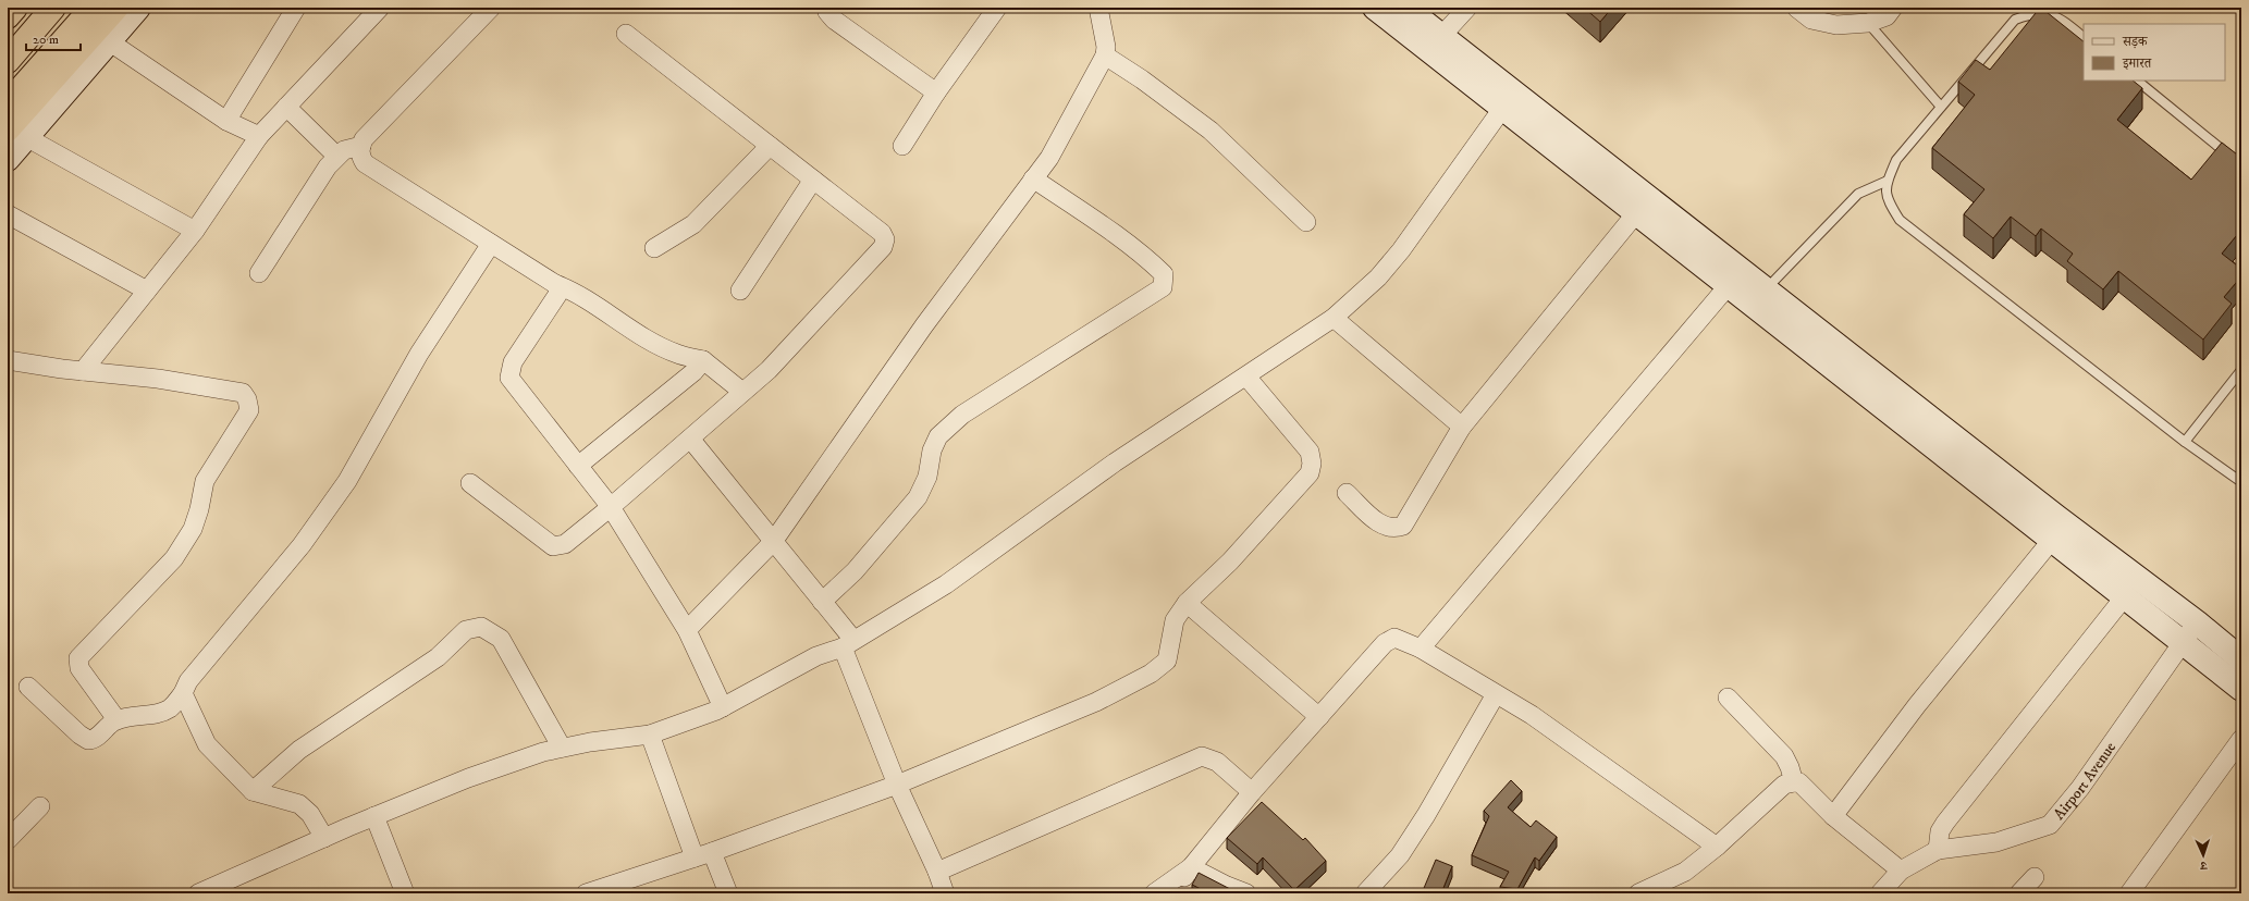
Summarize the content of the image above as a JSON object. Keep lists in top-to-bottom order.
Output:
{
  "streets": {
    "street": ["Airport Avenue"]
  },
  "legend": ["सड़क", "इमारत"],
  "scale_bar": "20 m",
  "north": "bottom"
}
